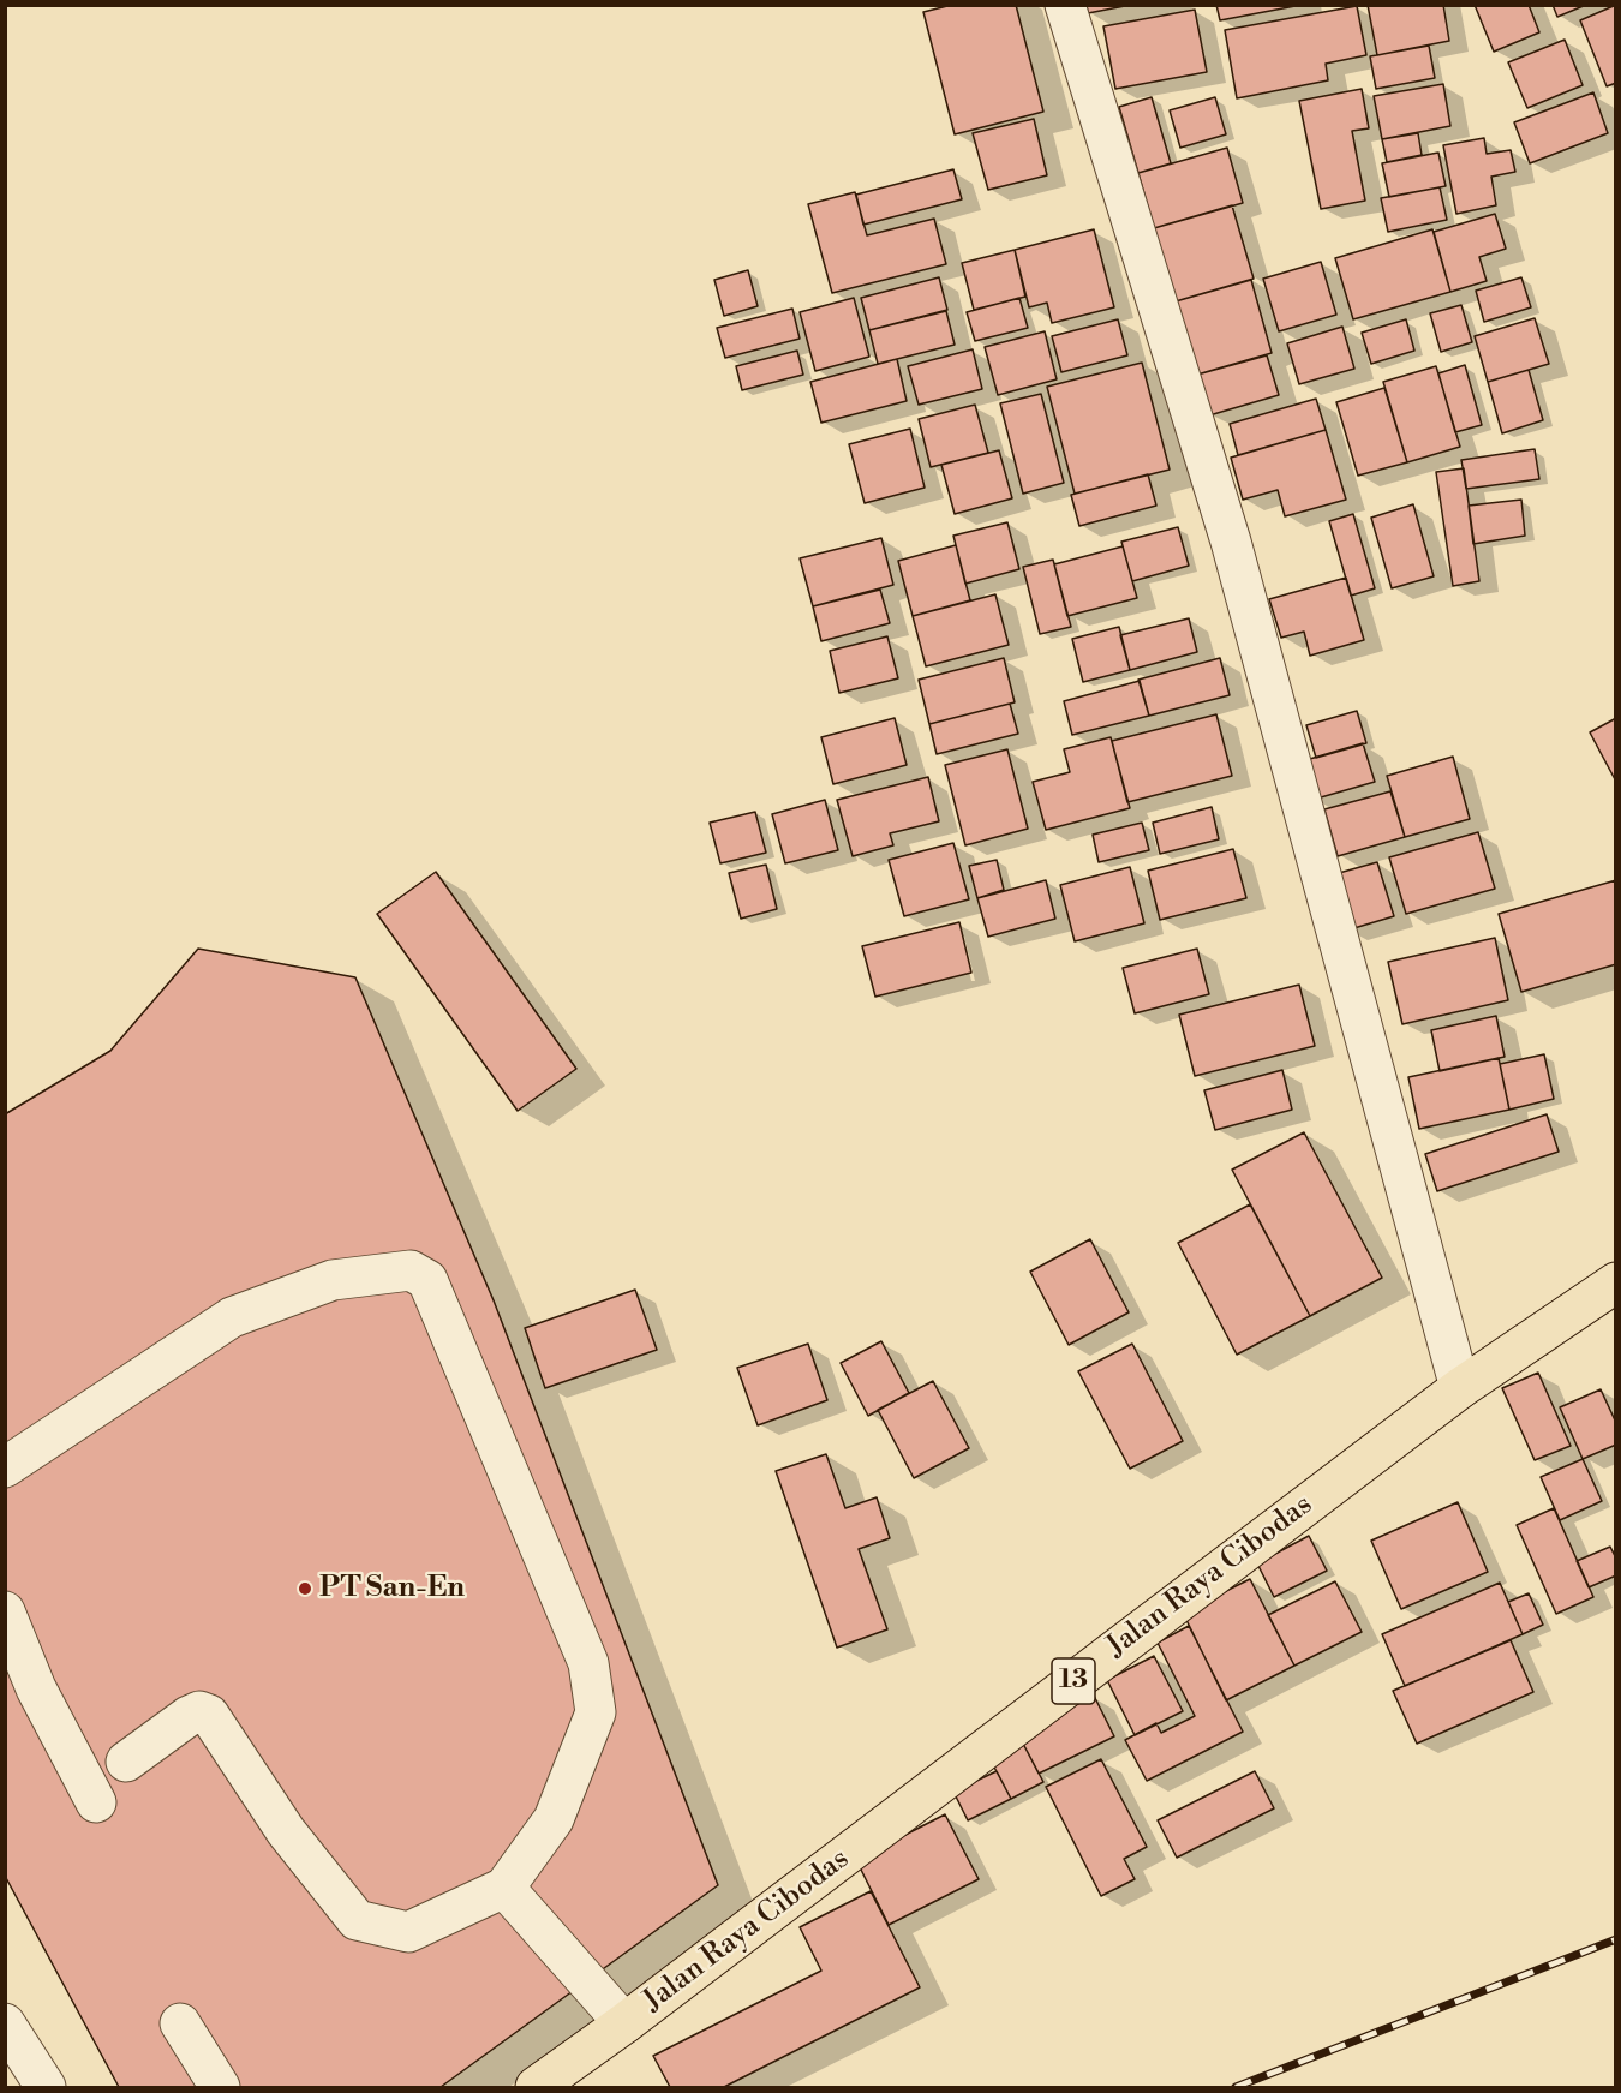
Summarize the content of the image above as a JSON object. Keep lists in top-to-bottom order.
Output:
{
  "streets": {
    "highway": ["Jalan Raya Cibodas", "13"]
  },
  "places": ["PT San-En"]
}
